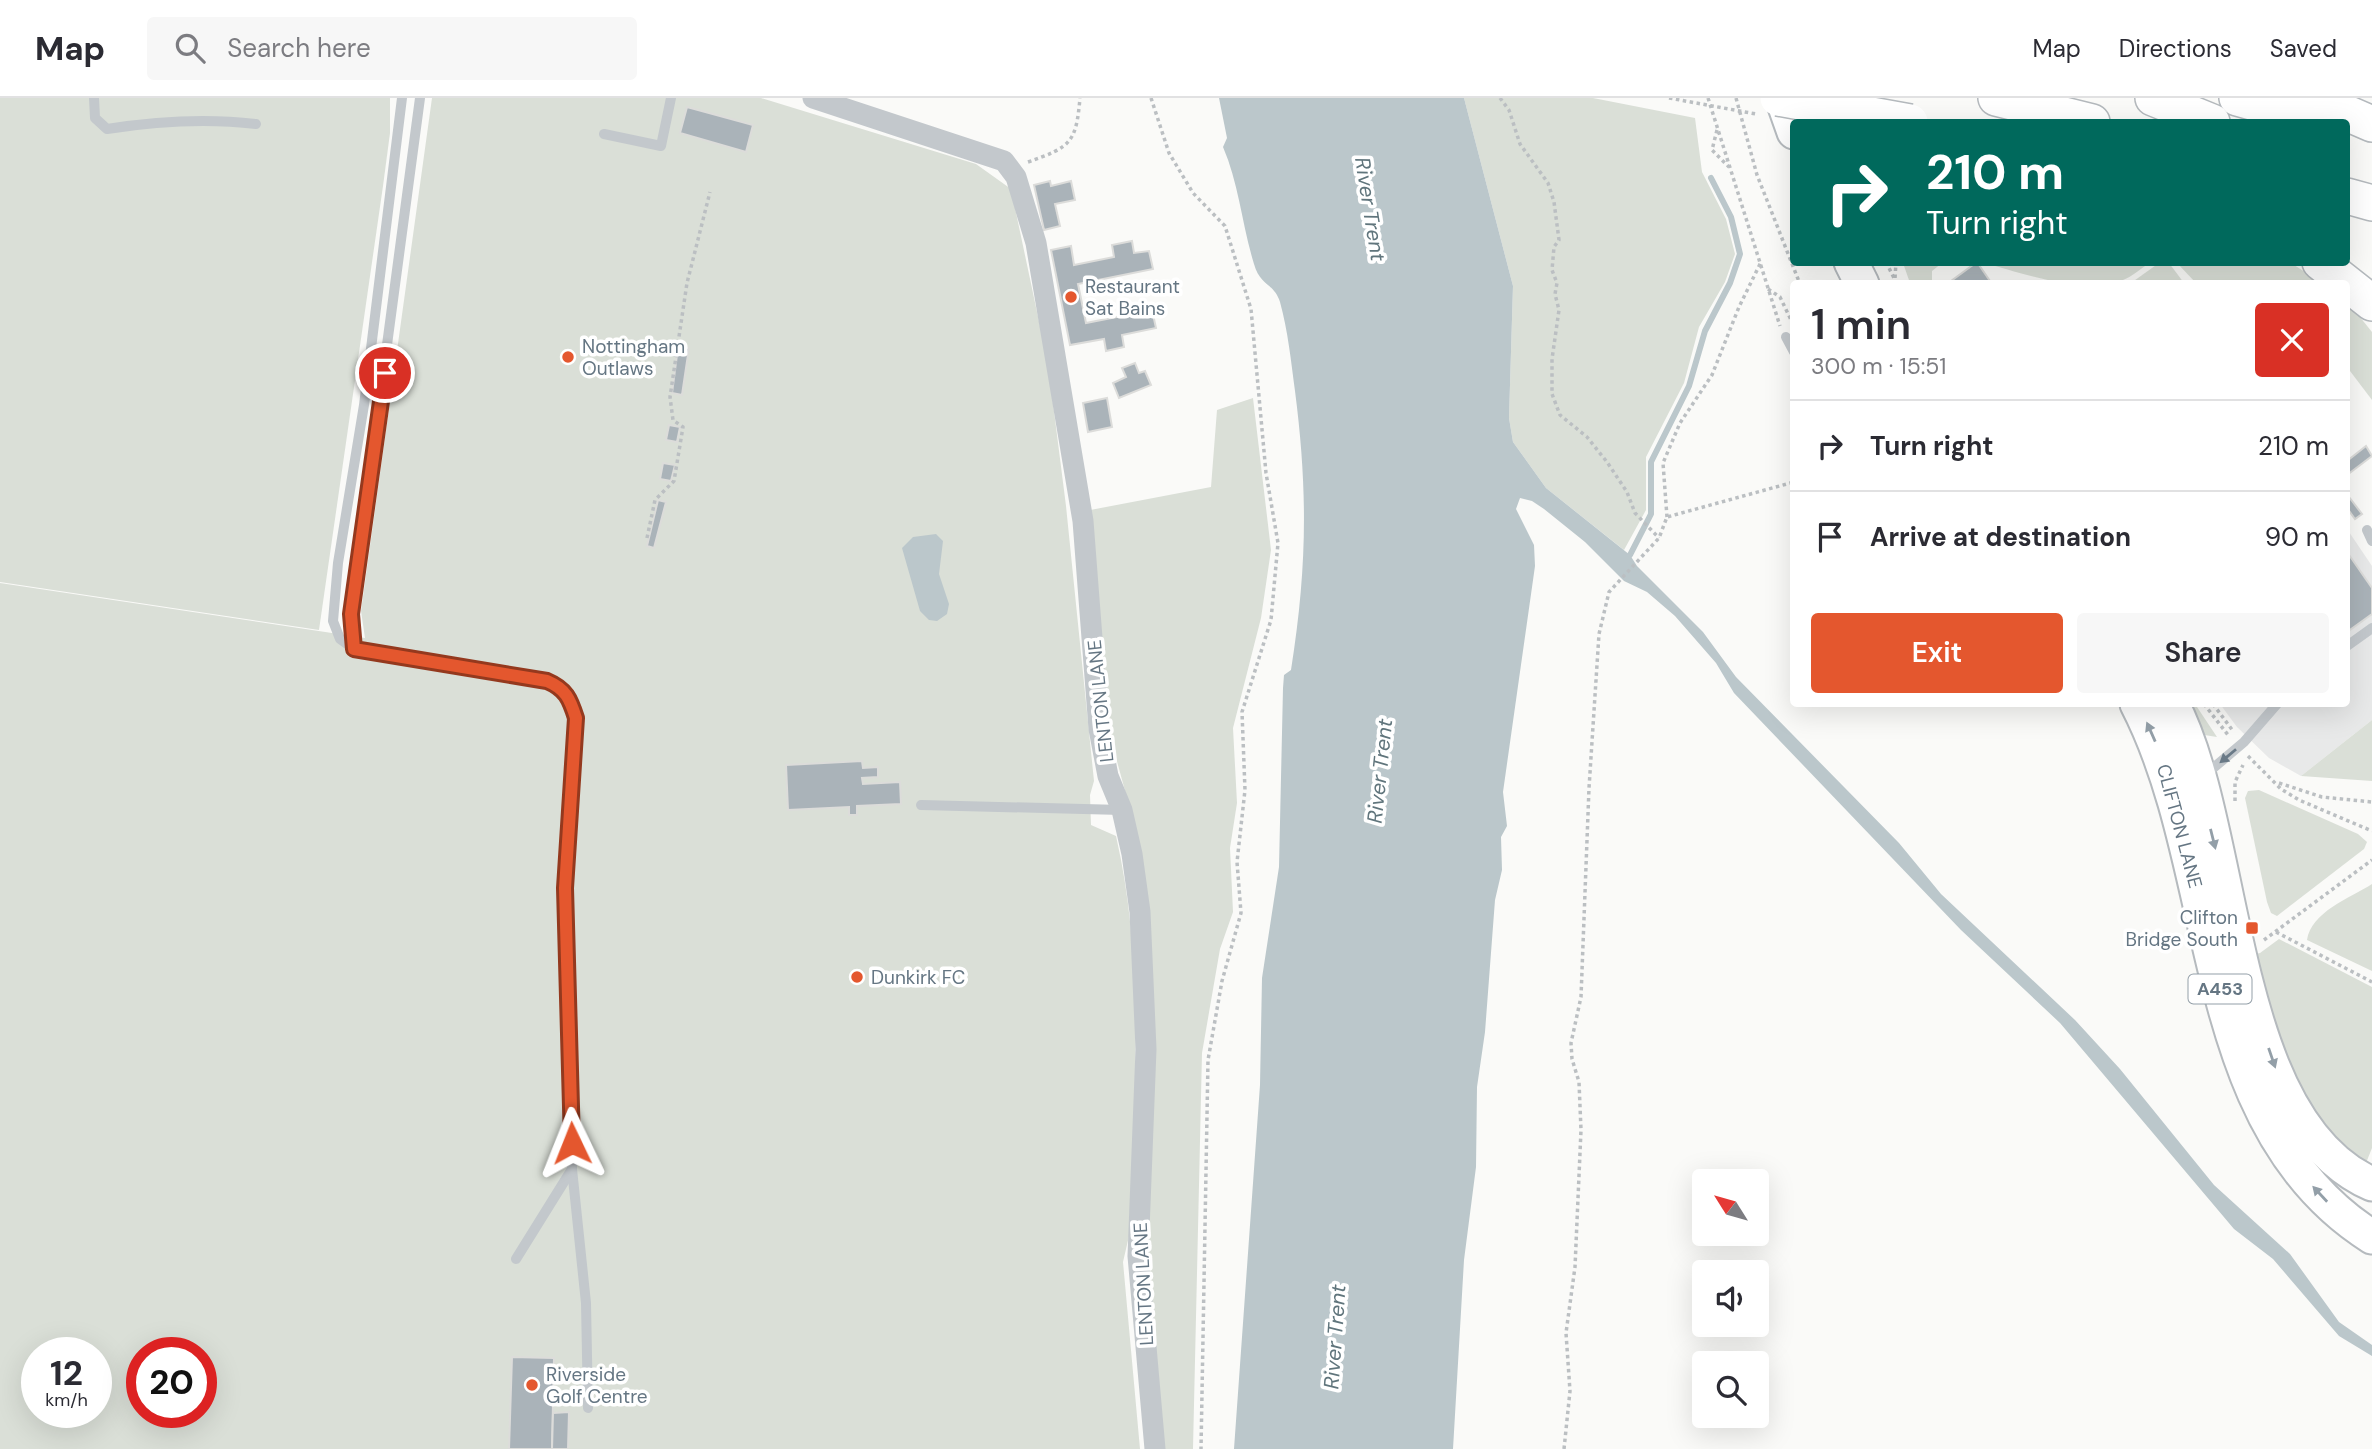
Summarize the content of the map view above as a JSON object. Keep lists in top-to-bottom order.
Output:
{
  "streets": {
    "main road": ["CLIFTON LANE", "A453"],
    "street": ["LENTON LANE"]
  },
  "water": ["River Trent"],
  "places": {
    "other": [
      "Restaurant Sat Bains",
      "Nottingham Outlaws",
      "Dunkirk FC",
      "Riverside Golf Centre"
    ],
    "transit": ["Clifton Bridge South"]
  },
  "north": "top left",
  "page": {
    "header": "Map",
    "search": "Search here",
    "nav": ["Map", "Directions", "Saved"],
    "turn": ["210 m", "Turn right"],
    "heading": ["1 min", "300 m · 15:51"],
    "list": [
      {
        "name": "Turn right",
        "value": "210 m"
      },
      {
        "name": "Arrive at destination",
        "value": "90 m"
      }
    ],
    "buttons": ["Exit", "Share"],
    "speed": "12 km/h",
    "limit": "20"
  }
}
